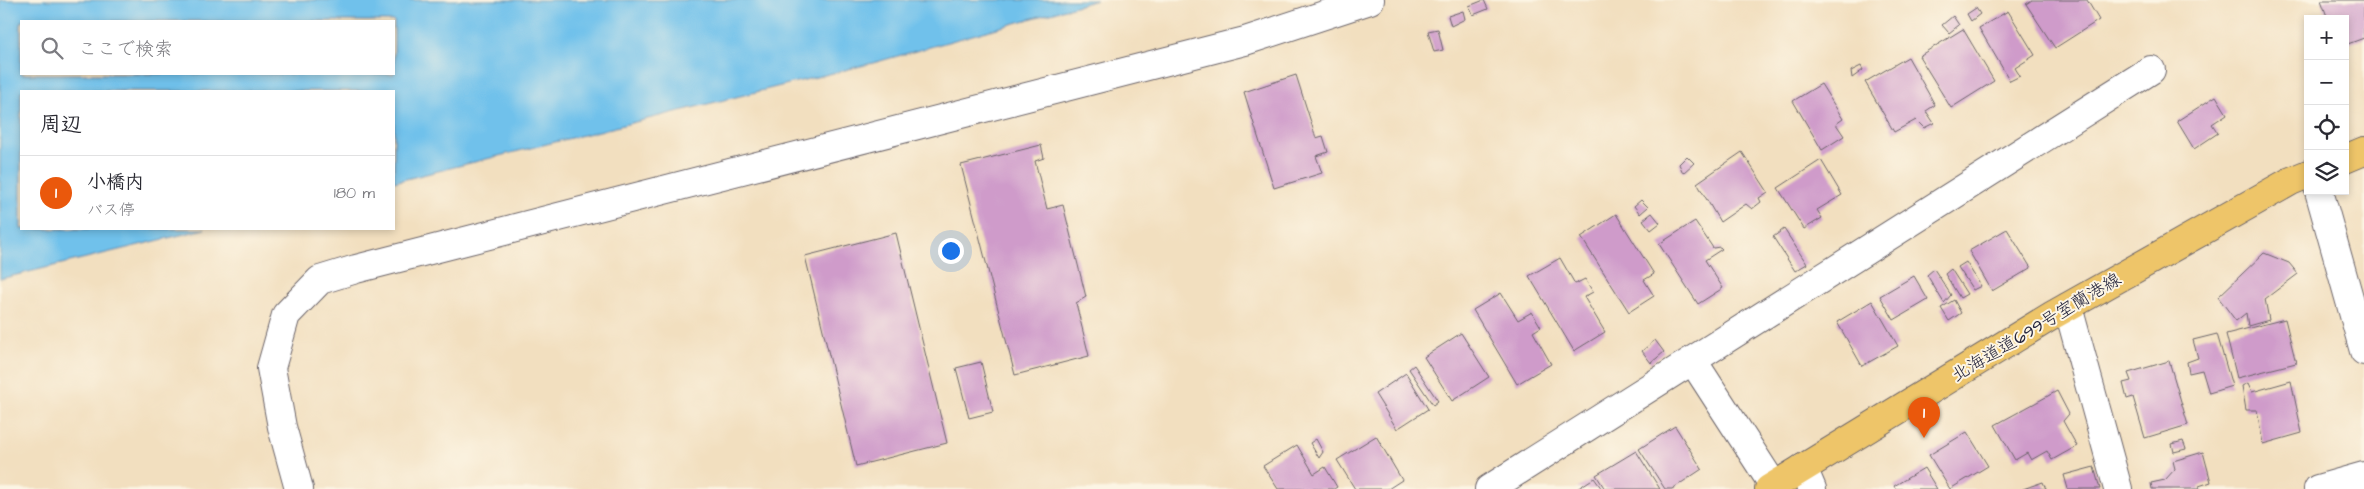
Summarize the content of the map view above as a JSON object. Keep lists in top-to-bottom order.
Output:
{
  "streets": {
    "main road": ["北海道道699号室蘭港線"]
  },
  "page": {
    "map_buttons": ["+", "−"],
    "search": "ここで検索",
    "heading": "周辺",
    "list": [
      {
        "mark": "1",
        "name": "小橋内",
        "note": "バス停",
        "value": "180 m"
      }
    ],
    "pins": "1"
  }
}
